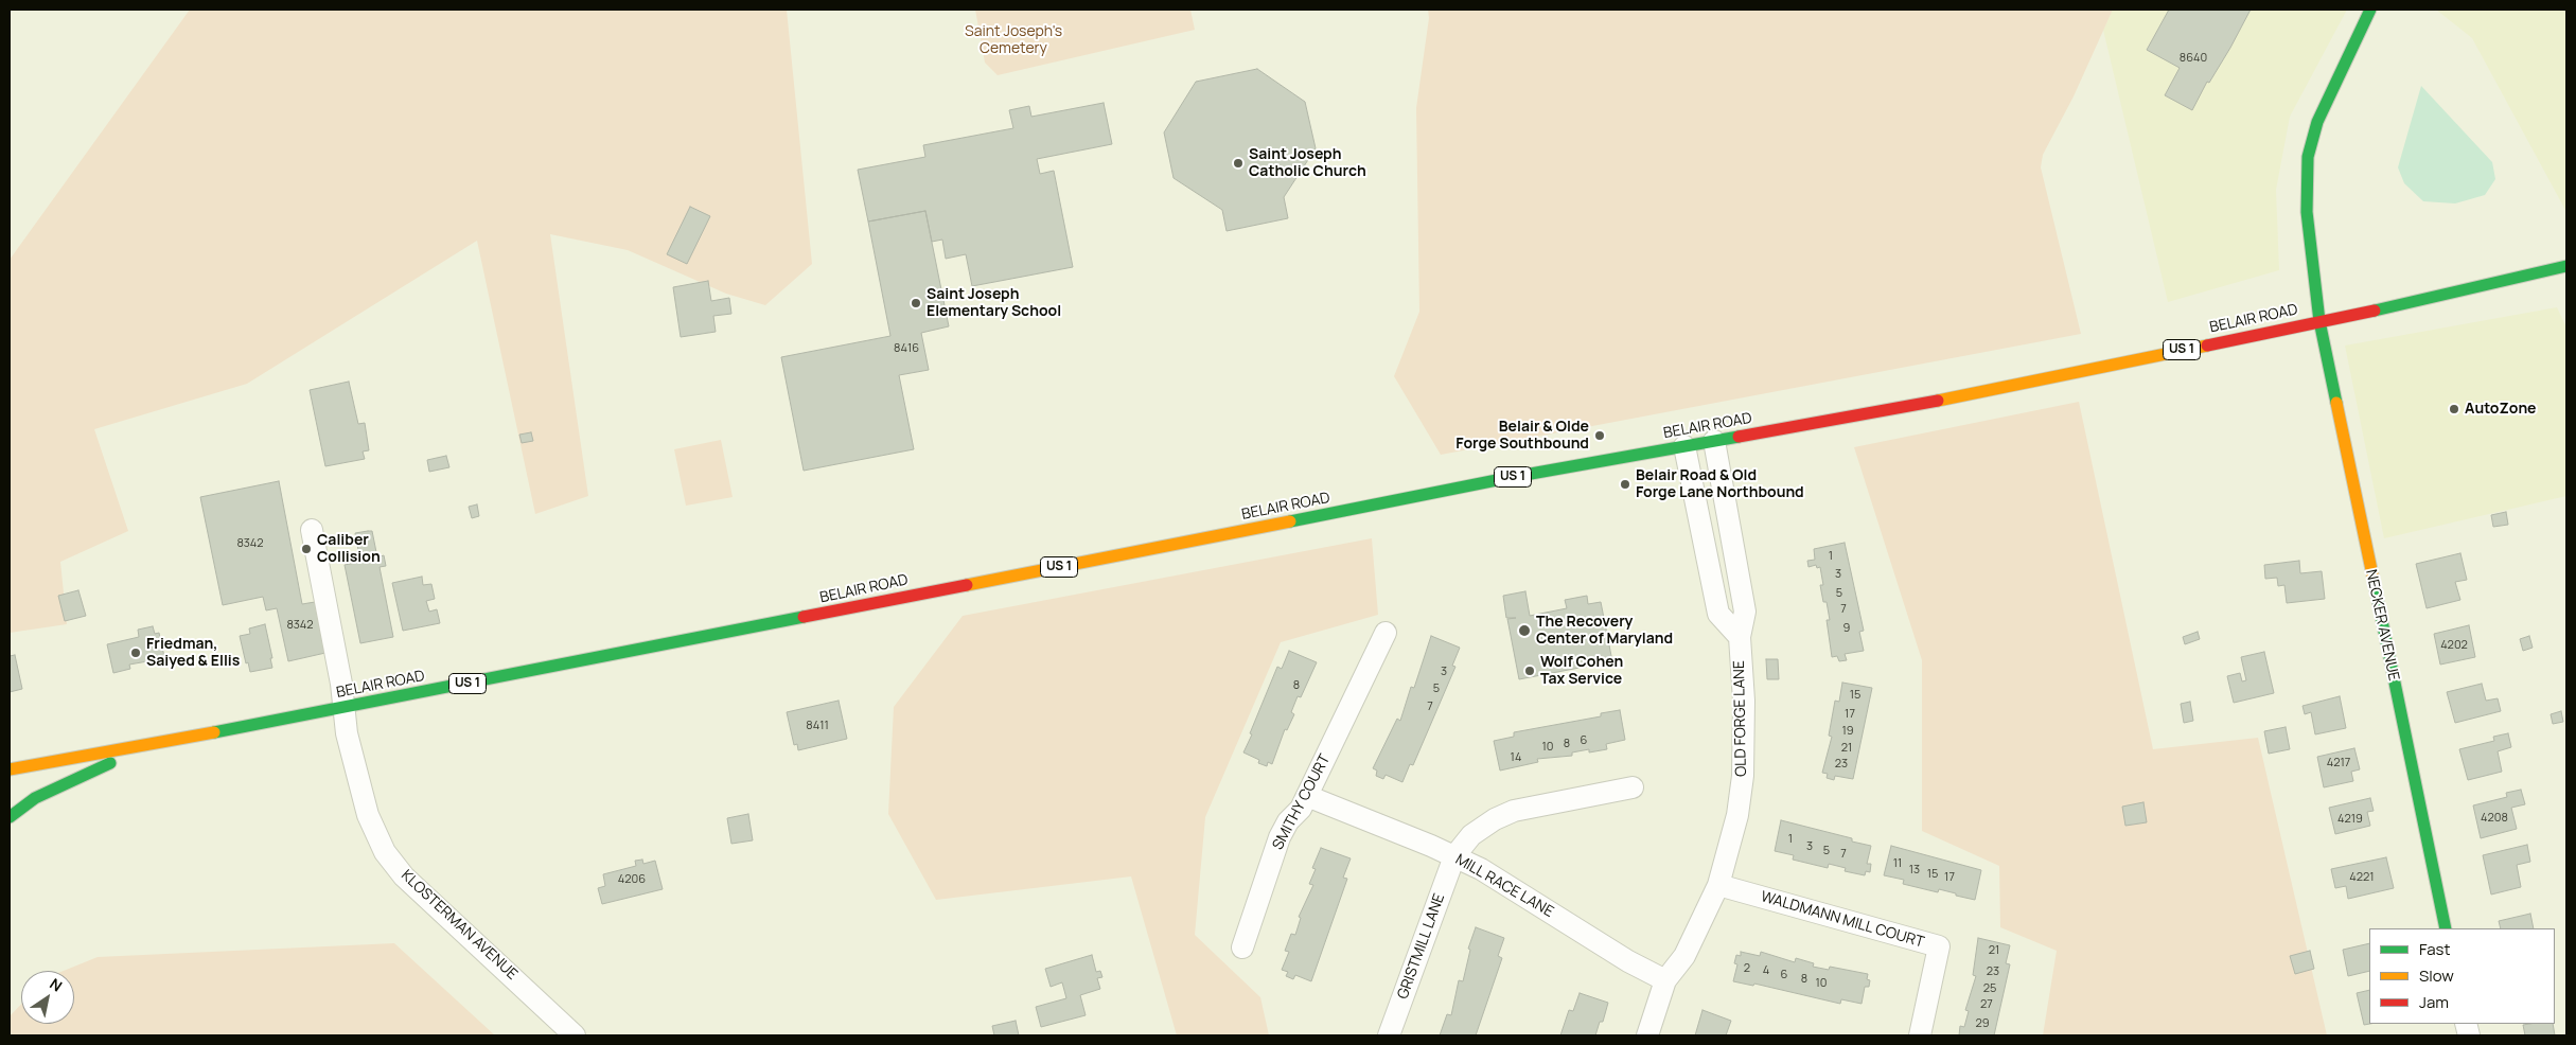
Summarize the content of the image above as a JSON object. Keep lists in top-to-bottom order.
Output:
{
  "streets": {
    "main road": ["BELAIR ROAD", "US 1", "NECKER AVENUE"],
    "street": [
      "OLD FORGE LANE",
      "SMITHY COURT",
      "MILL RACE LANE",
      "WALDMANN MILL COURT",
      "KLOSTERMAN AVENUE",
      "GRISTMILL LANE"
    ]
  },
  "crossings": [
    ["BELAIR ROAD", "NECKER AVENUE"],
    ["BELAIR ROAD", "OLD FORGE LANE"],
    ["BELAIR ROAD", "KLOSTERMAN AVENUE"],
    ["OLD FORGE LANE", "MILL RACE LANE"],
    ["OLD FORGE LANE", "WALDMANN MILL COURT"],
    ["SMITHY COURT", "MILL RACE LANE"],
    ["MILL RACE LANE", "GRISTMILL LANE"]
  ],
  "parks": ["Saint Joseph's Cemetery"],
  "places": [
    "Saint Joseph Catholic Church",
    "Saint Joseph Elementary School",
    "AutoZone",
    "Belair & Olde Forge Southbound",
    "Belair Road & Old Forge Lane Northbound",
    "Caliber Collision",
    "The Recovery Center of Maryland",
    "Friedman, Saiyed & Ellis",
    "Wolf Cohen Tax Service"
  ],
  "house_numbers": [
    "8640",
    "8416",
    "8342",
    "1",
    "3",
    "5",
    "7",
    "8342",
    "9",
    "4202",
    "3",
    "8",
    "5",
    "15",
    "7",
    "17",
    "8411",
    "19",
    "6",
    "8",
    "10",
    "21",
    "14",
    "4217",
    "23",
    "4208",
    "4219",
    "1",
    "3",
    "5",
    "7",
    "11",
    "13",
    "15",
    "17",
    "4221",
    "4206",
    "21",
    "2",
    "4",
    "23",
    "6",
    "8",
    "10",
    "25",
    "27",
    "29"
  ],
  "legend": ["Fast", "Slow", "Jam"],
  "north": "top right"
}
